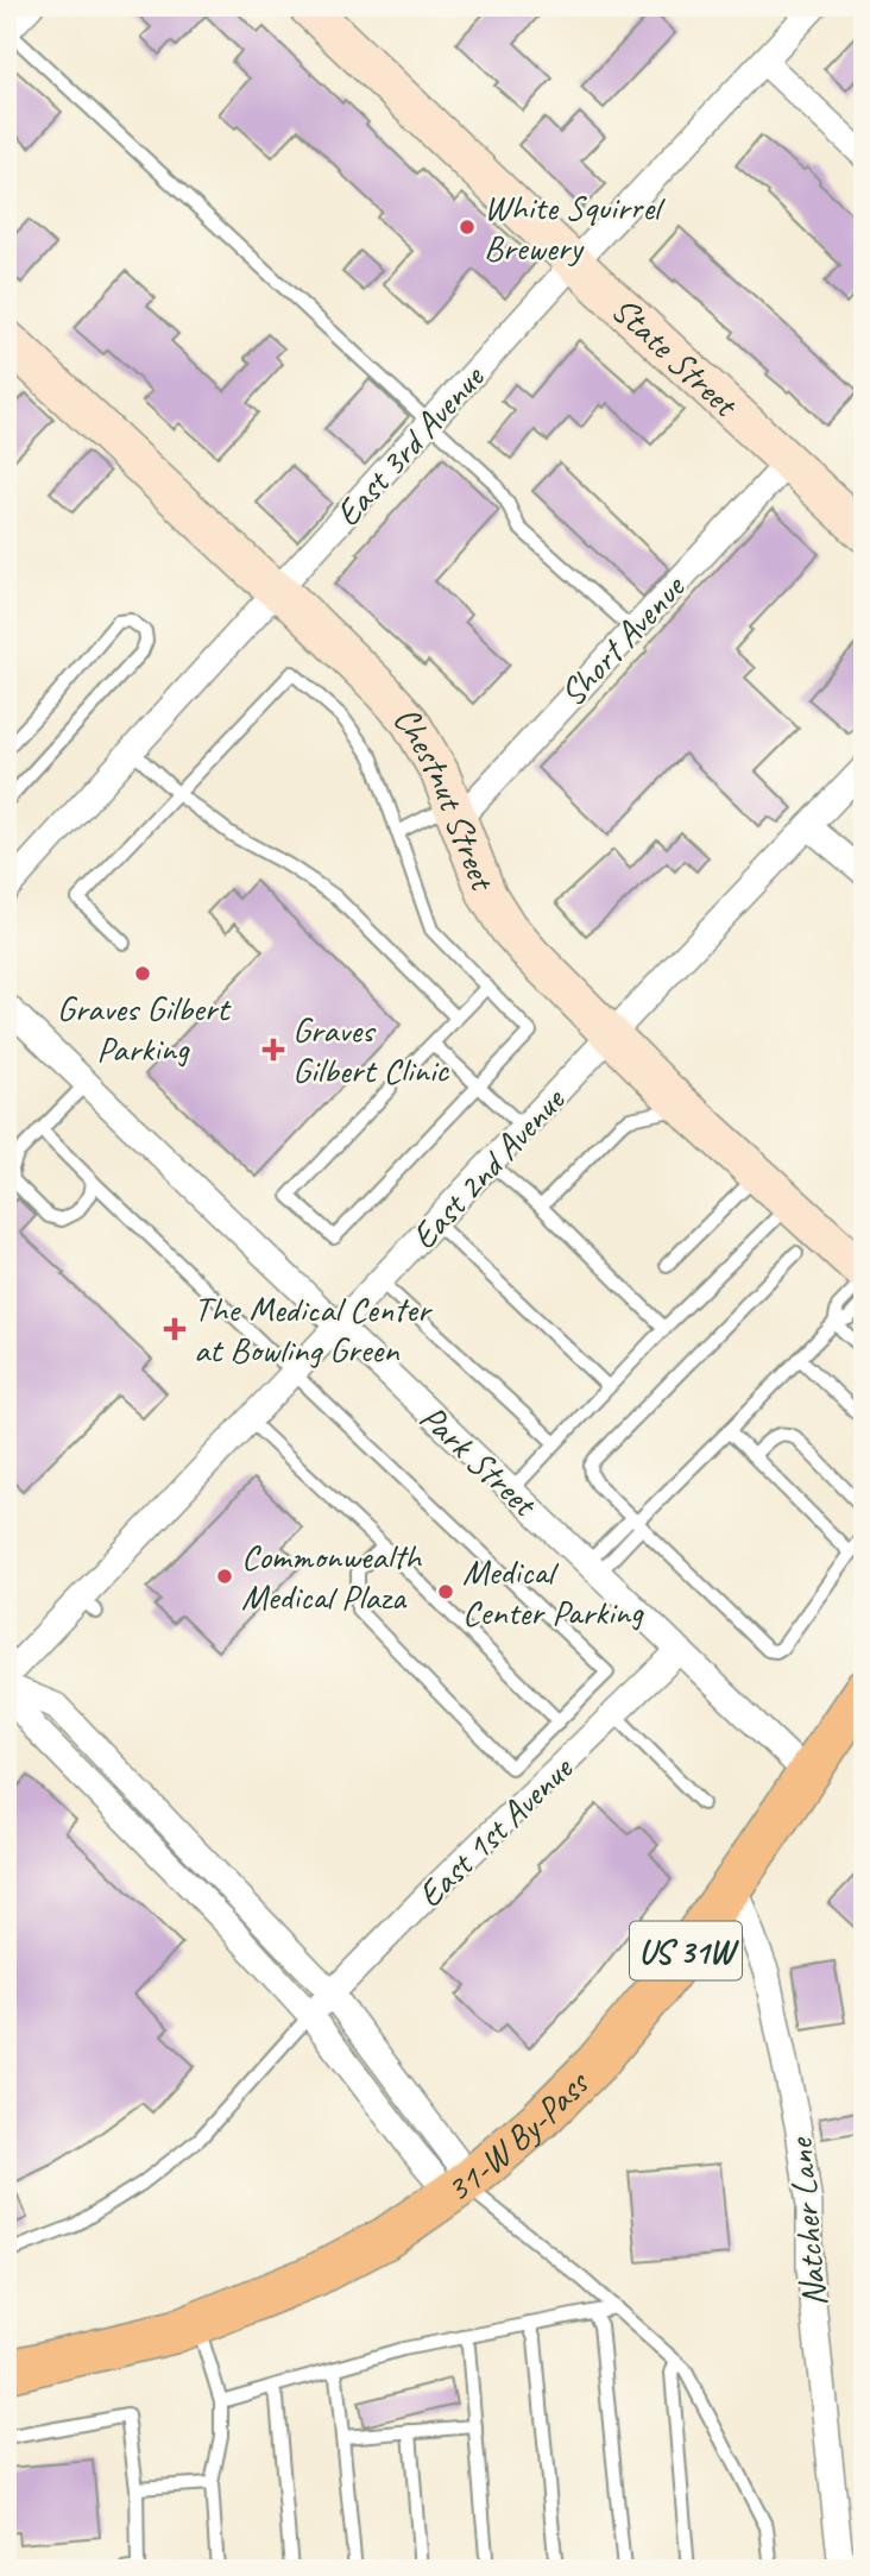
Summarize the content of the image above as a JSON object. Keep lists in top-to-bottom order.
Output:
{
  "streets": {
    "main road": ["US 31W", "31-W By-Pass"],
    "street": [
      "State Street",
      "East 3rd Avenue",
      "Short Avenue",
      "Chestnut Street",
      "East 2nd Avenue",
      "Park Street",
      "East 1st Avenue",
      "Natcher Lane"
    ]
  },
  "crossings": [
    ["State Street", "East 3rd Avenue"],
    ["State Street", "Short Avenue"],
    ["East 3rd Avenue", "Chestnut Street"],
    ["Short Avenue", "Chestnut Street"],
    ["Chestnut Street", "East 2nd Avenue"],
    ["East 2nd Avenue", "Park Street"],
    ["Park Street", "East 1st Avenue"],
    ["Park Street", "31-W By-Pass"],
    ["31-W By-Pass", "Natcher Lane"]
  ],
  "places": {
    "other": [
      "White Squirrel Brewery",
      "Graves Gilbert Parking",
      "Commonwealth Medical Plaza",
      "Medical Center Parking"
    ],
    "health": ["Graves Gilbert Clinic", "The Medical Center at Bowling Green"]
  }
}
